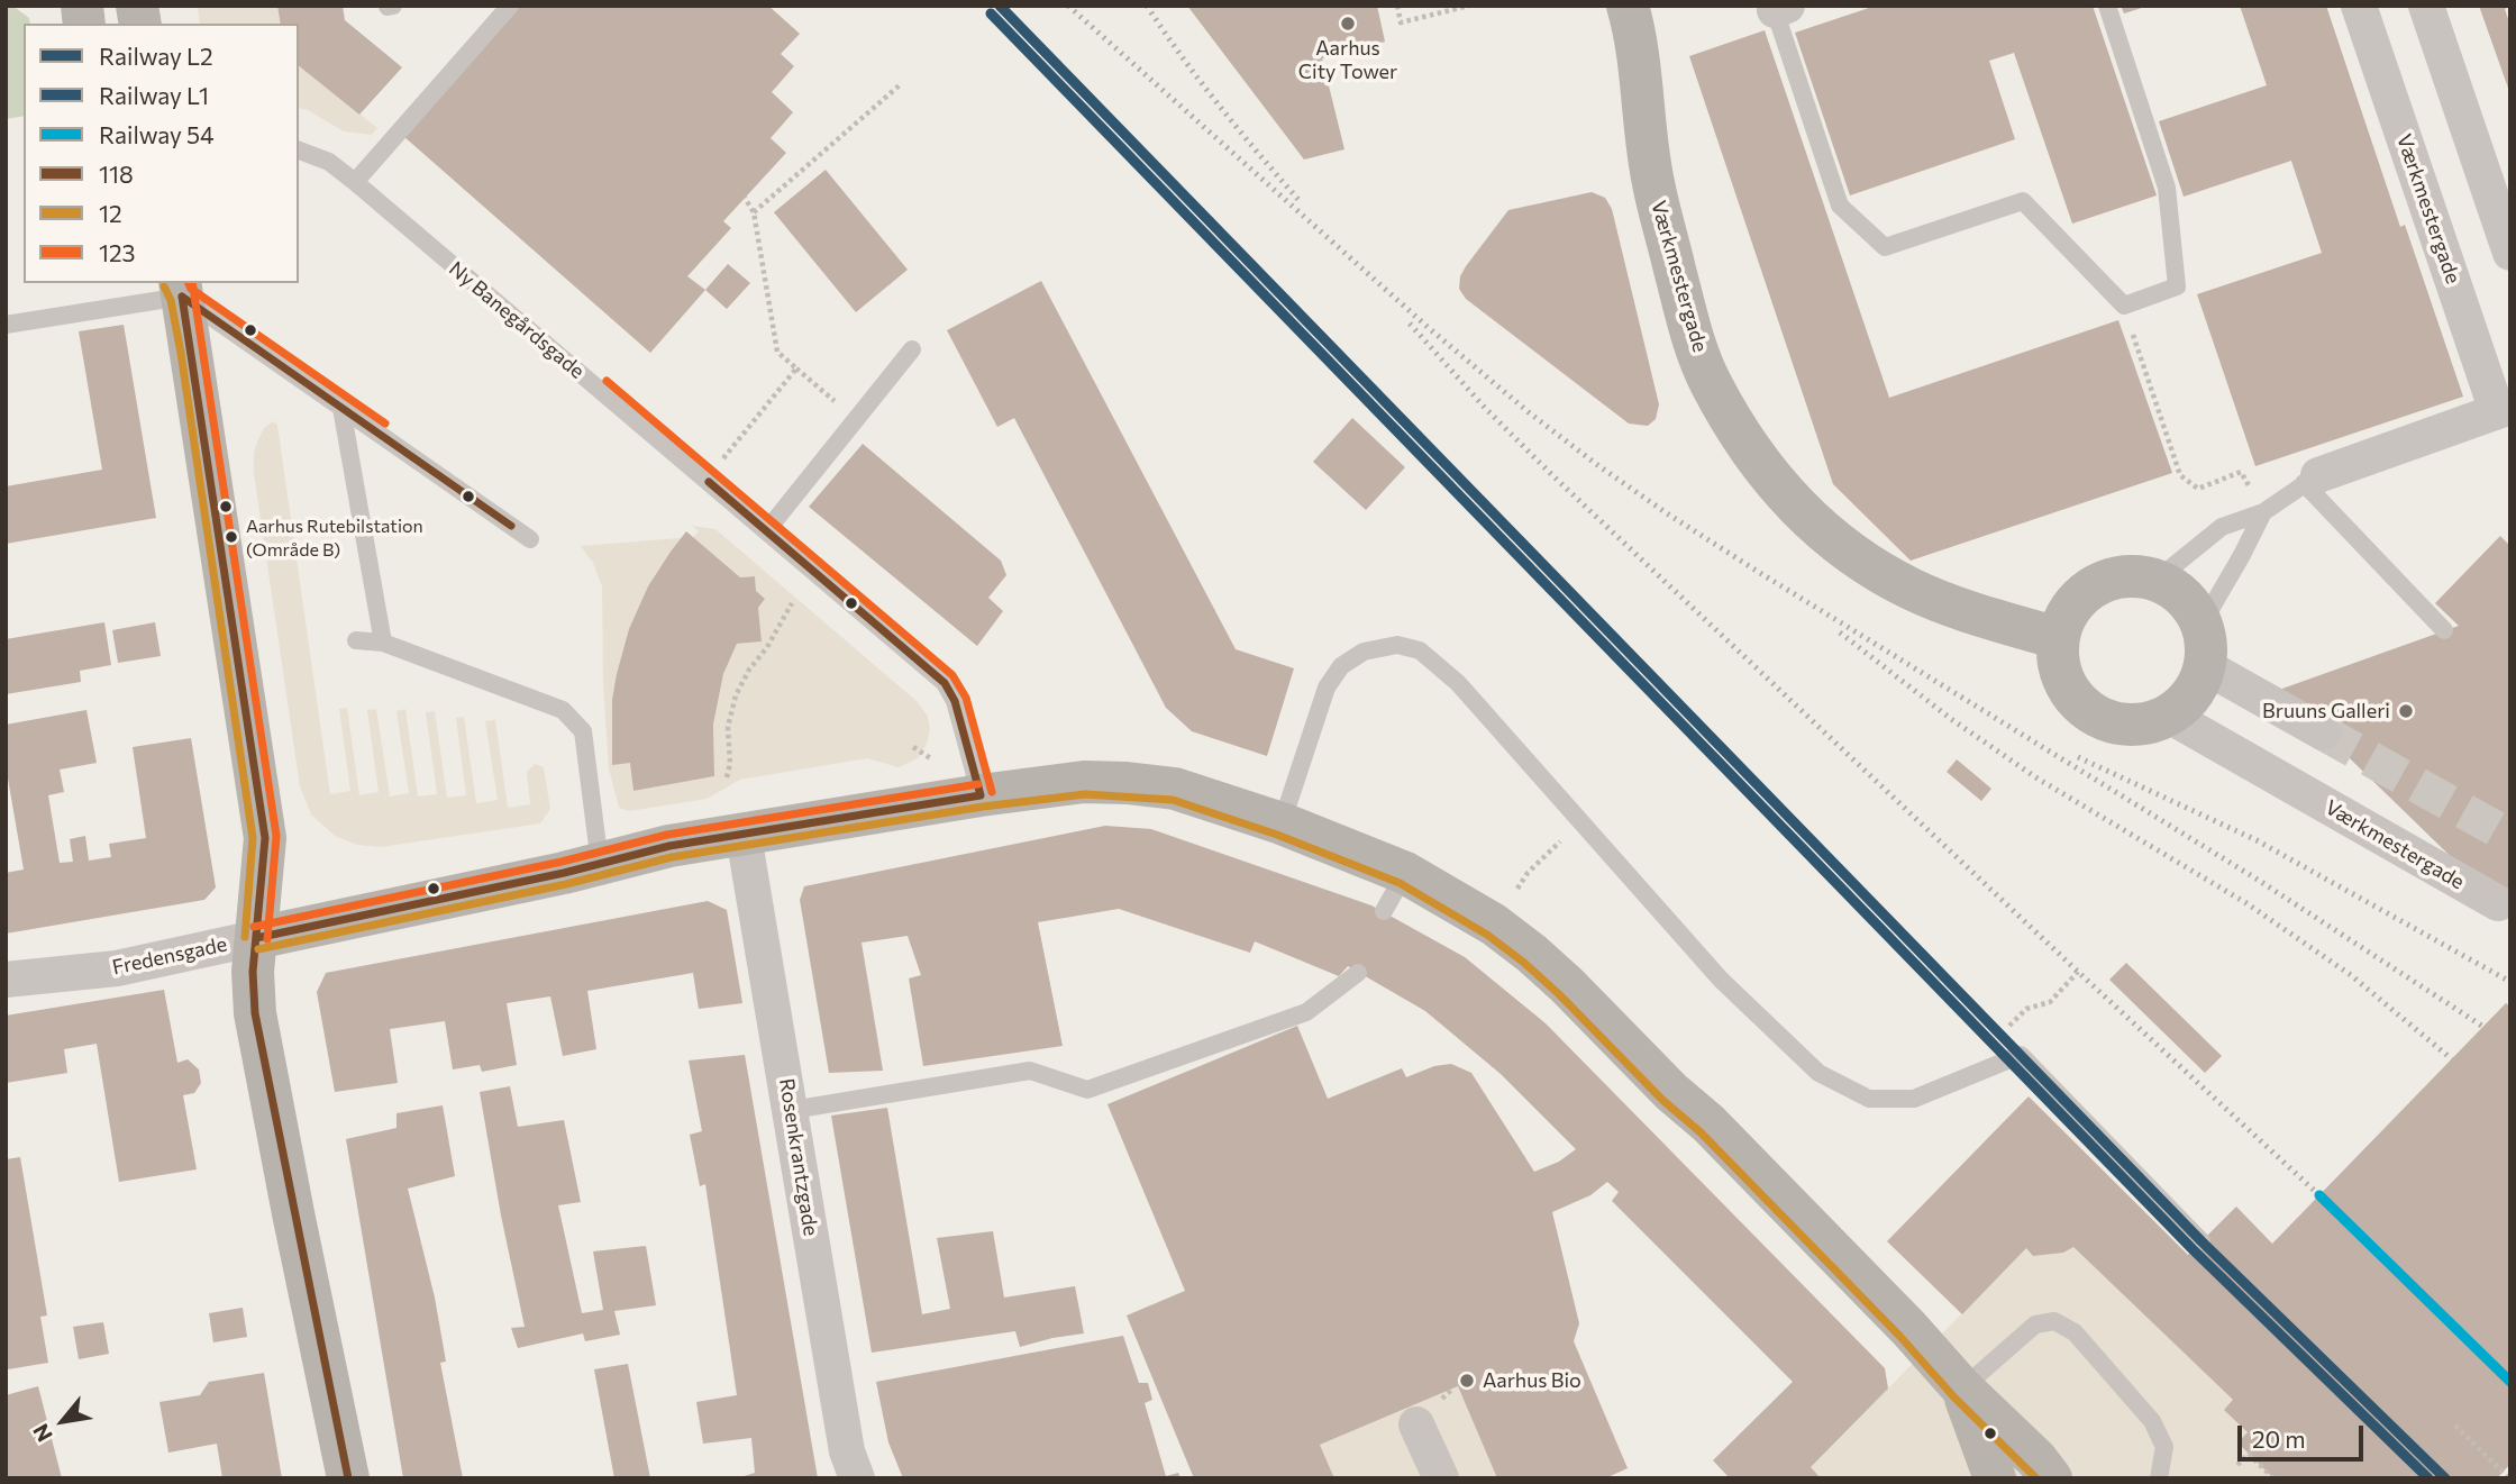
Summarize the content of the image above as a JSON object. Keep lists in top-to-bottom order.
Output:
{
  "streets": {
    "street": ["Værkmestergade", "Fredensgade", "Rosenkrantzgade"],
    "lane": ["Ny Banegårdsgade"]
  },
  "crossings": [
    ["Ny Banegårdsgade", "Fredensgade"],
    ["Fredensgade", "Rosenkrantzgade"]
  ],
  "places": [
    "Aarhus City Tower",
    "Aarhus Rutebilstation (Område B)",
    "Bruuns Galleri",
    "Aarhus Bio"
  ],
  "lines": [
    "rail line L2",
    "rail line L1",
    "transit line 123",
    "transit line 12",
    "transit line 118",
    "rail line 54"
  ],
  "legend": [
    "Railway L2",
    "Railway L1",
    "Railway 54",
    "118",
    "12",
    "123"
  ],
  "scale_bar": "20 m",
  "north": "bottom left"
}
